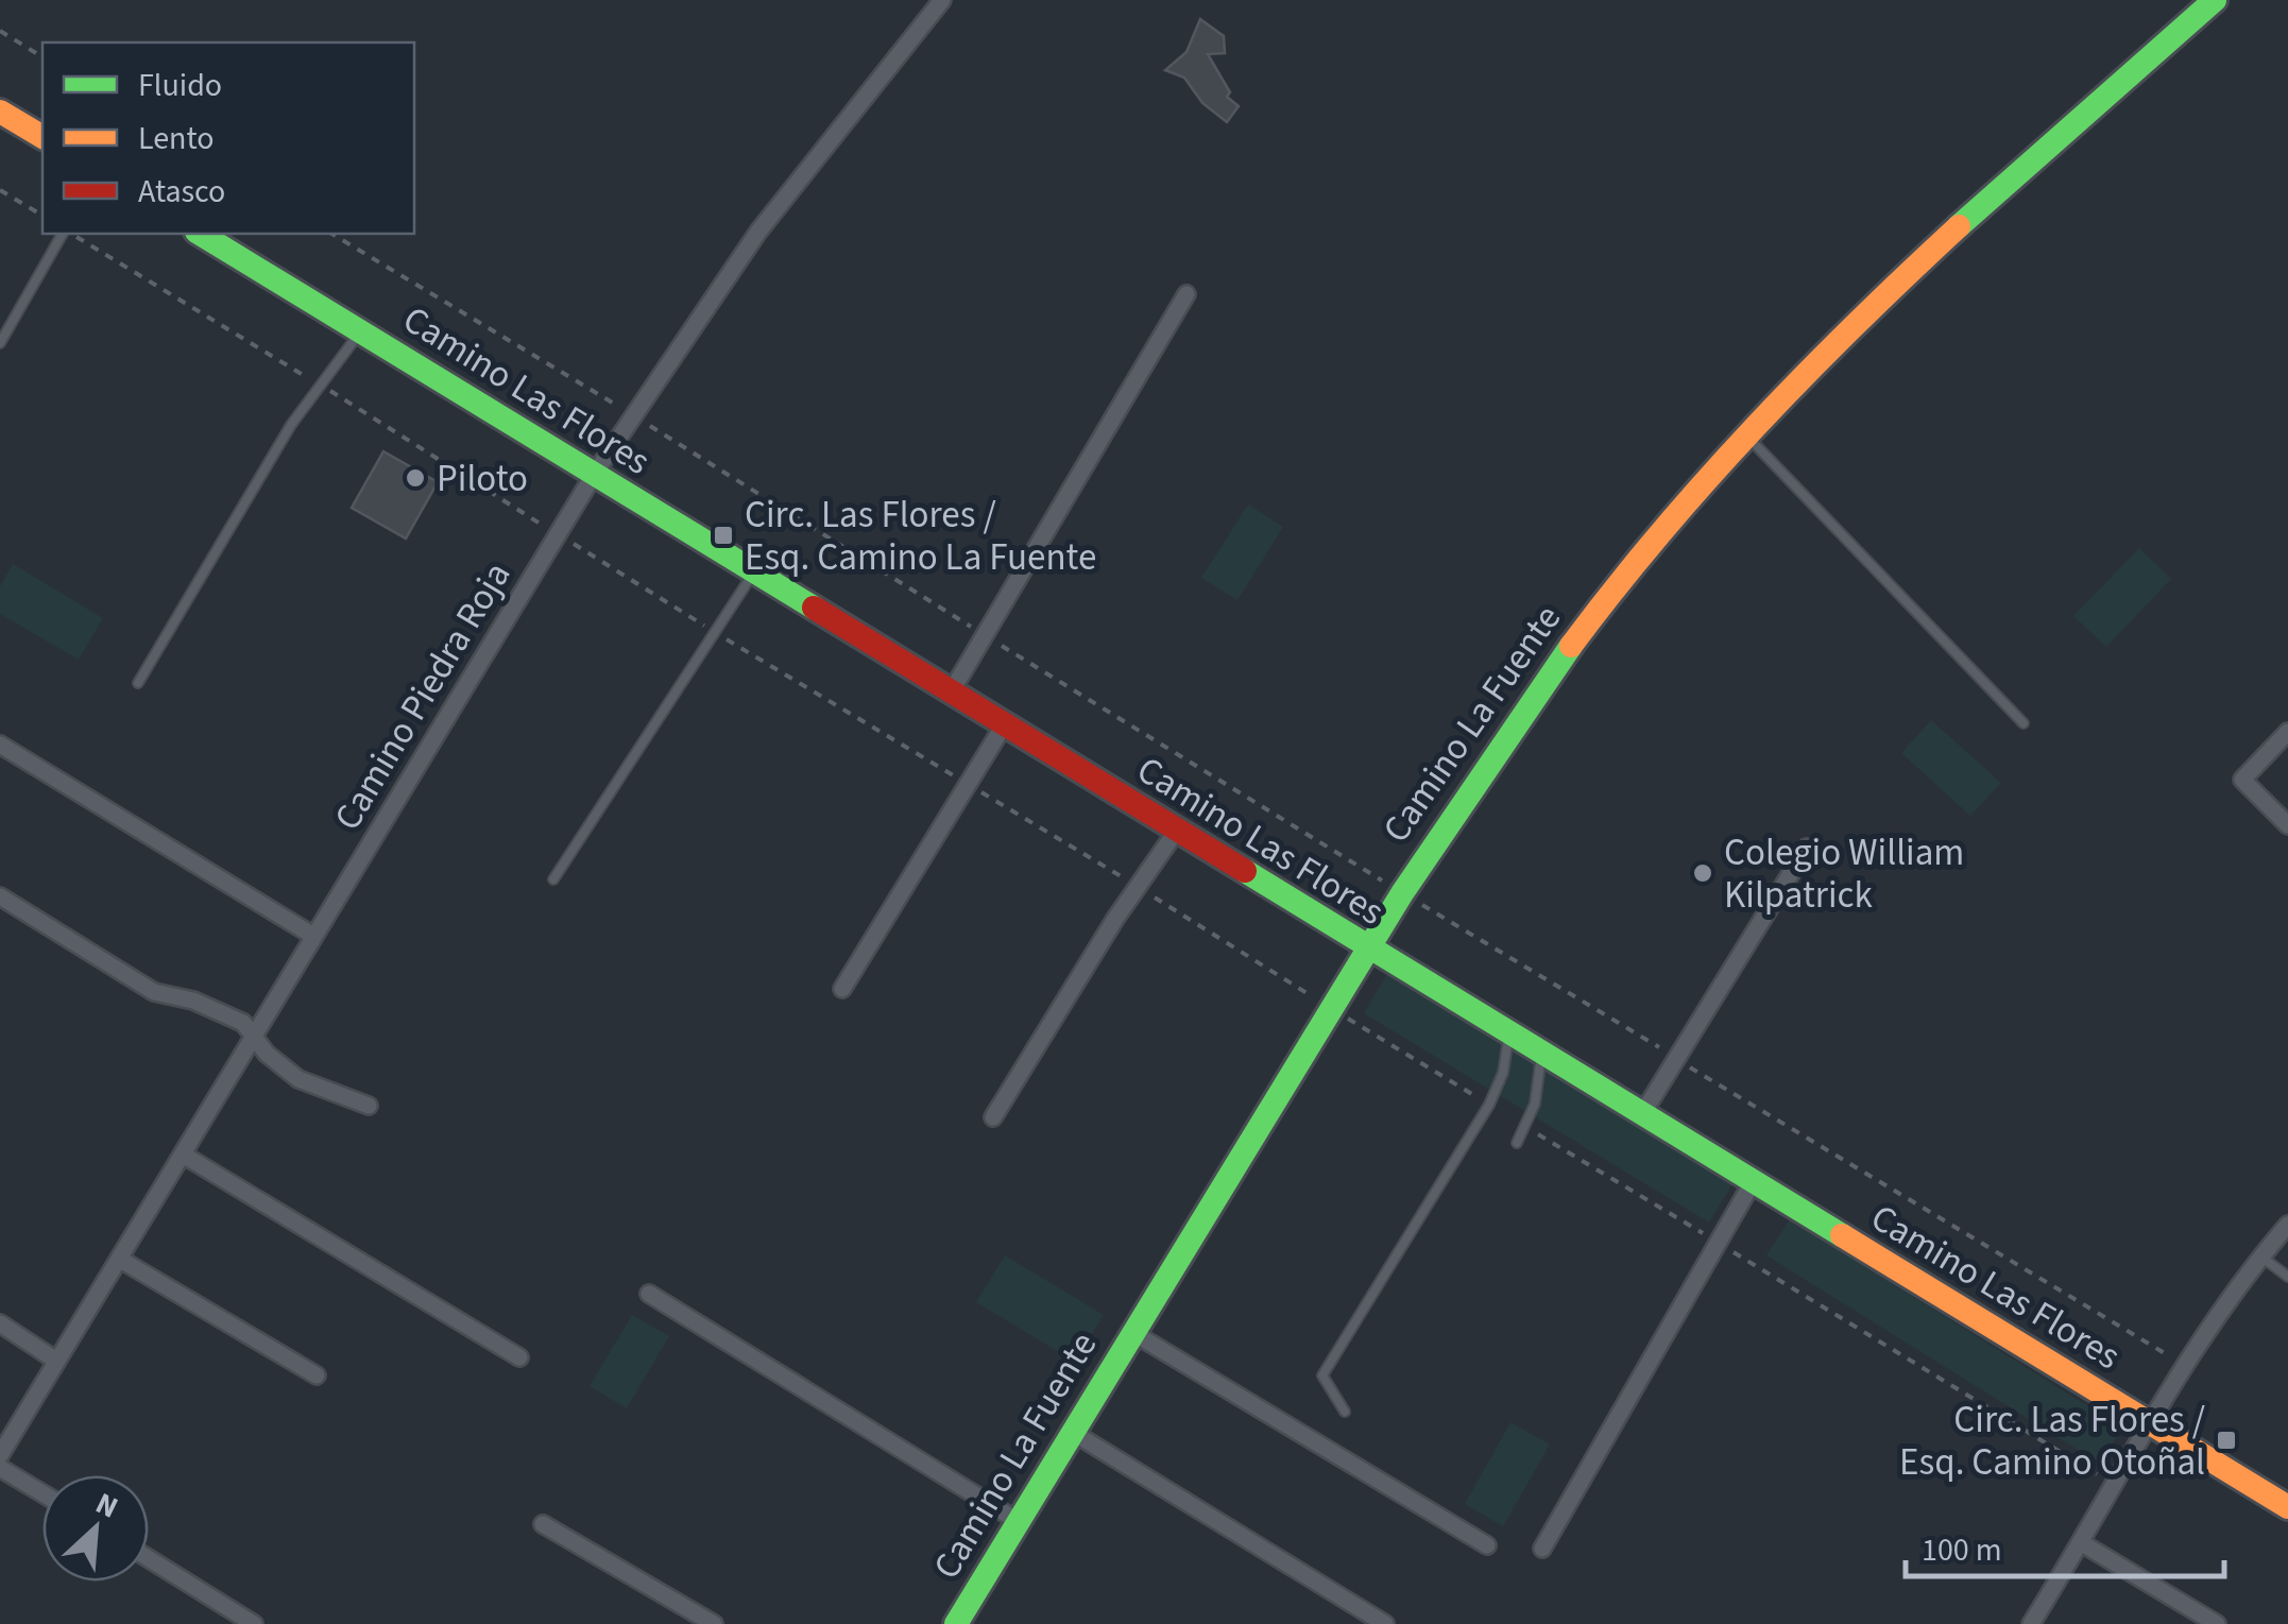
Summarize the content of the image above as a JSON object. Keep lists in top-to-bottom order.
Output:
{
  "streets": {
    "street": ["Camino Las Flores", "Camino Piedra Roja", "Camino La Fuente"]
  },
  "crossings": [
    ["Camino Las Flores", "Camino Piedra Roja"],
    ["Camino Las Flores", "Camino La Fuente"]
  ],
  "places": {
    "other": ["Piloto", "Colegio William Kilpatrick"],
    "transit": ["Circ. Las Flores / Esq. Camino La Fuente", "Circ. Las Flores / Esq. Camino Otoñal"]
  },
  "legend": ["Fluido", "Lento", "Atasco"],
  "scale_bar": "100 m",
  "north": "top right"
}
